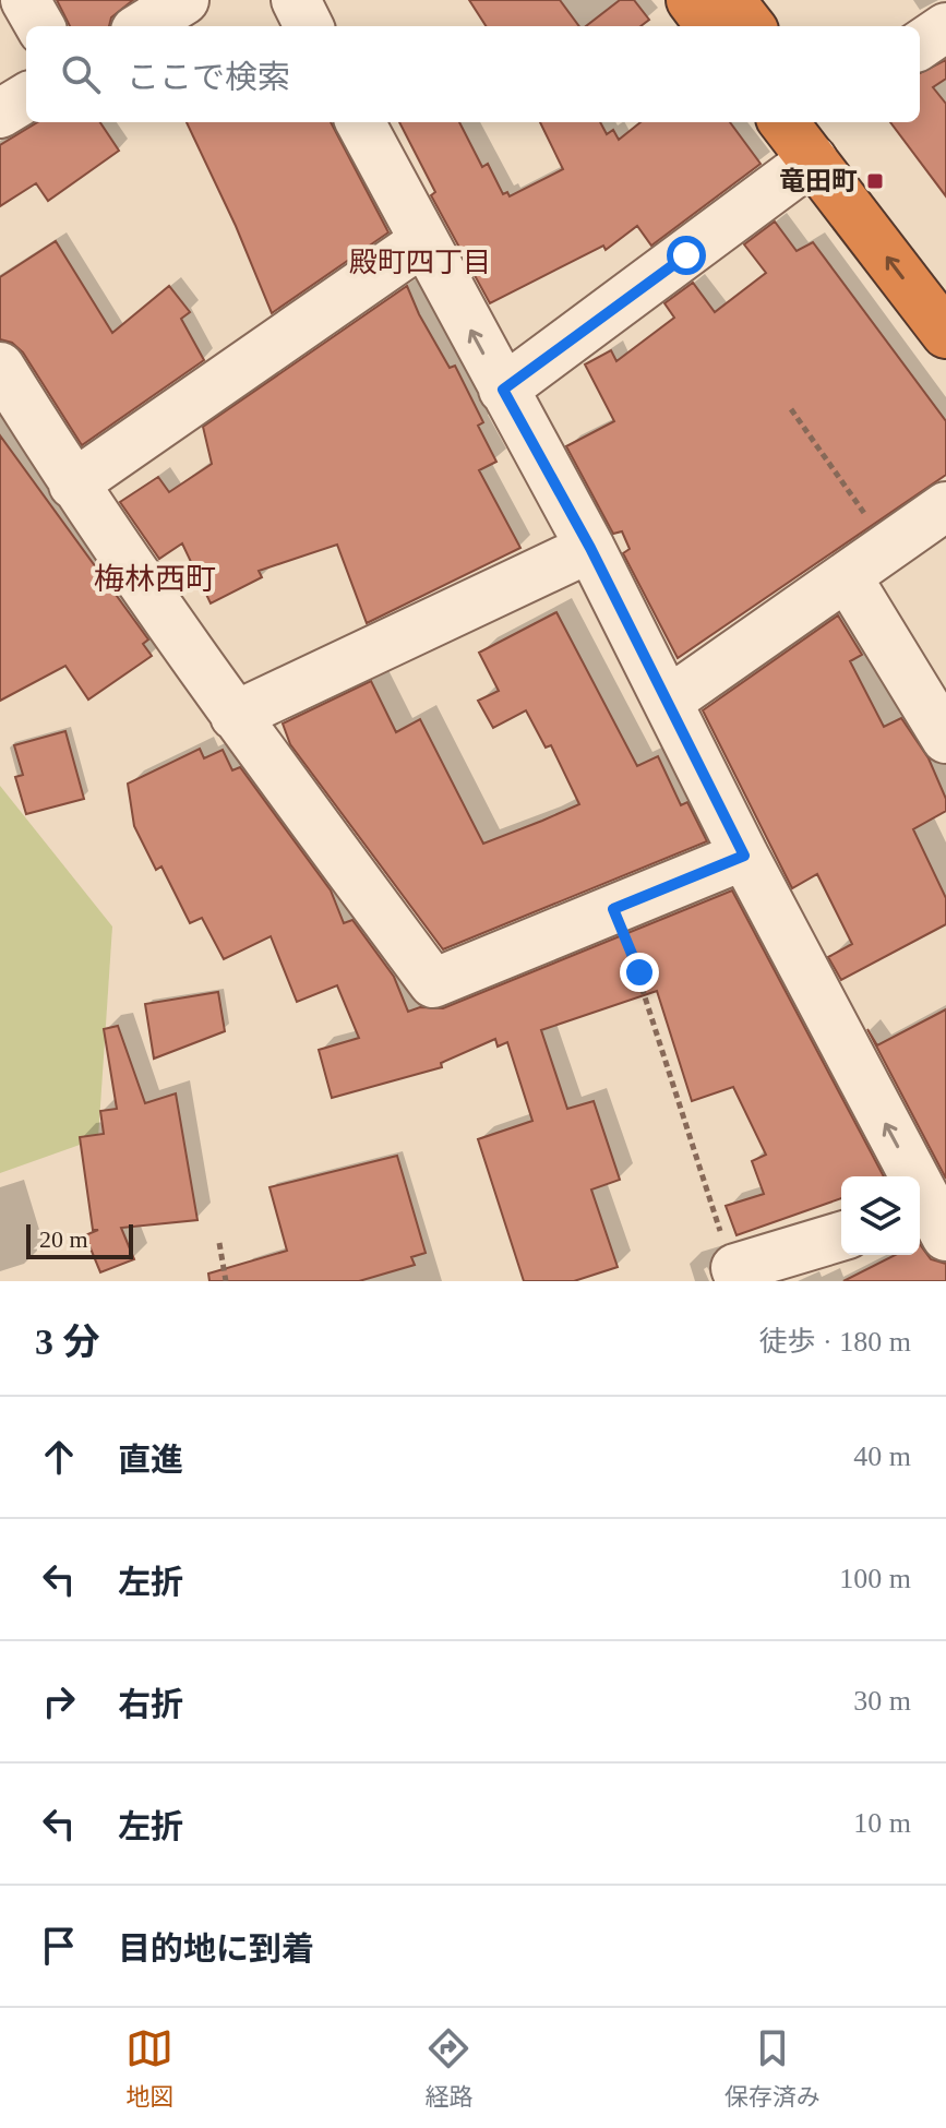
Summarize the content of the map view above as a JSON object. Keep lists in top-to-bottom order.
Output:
{
  "districts": ["殿町四丁目", "梅林西町"],
  "places": {
    "transit": ["竜田町"]
  },
  "scale_bar": "20 m",
  "page": {
    "search": "ここで検索",
    "scale": "20 m",
    "heading": ["3 分", "徒歩 · 180 m"],
    "list": [
      ["直進", "40 m"],
      ["左折", "100 m"],
      ["右折", "30 m"],
      ["左折", "10 m"],
      "目的地に到着"
    ],
    "nav": ["地図", "経路", "保存済み"]
  }
}
